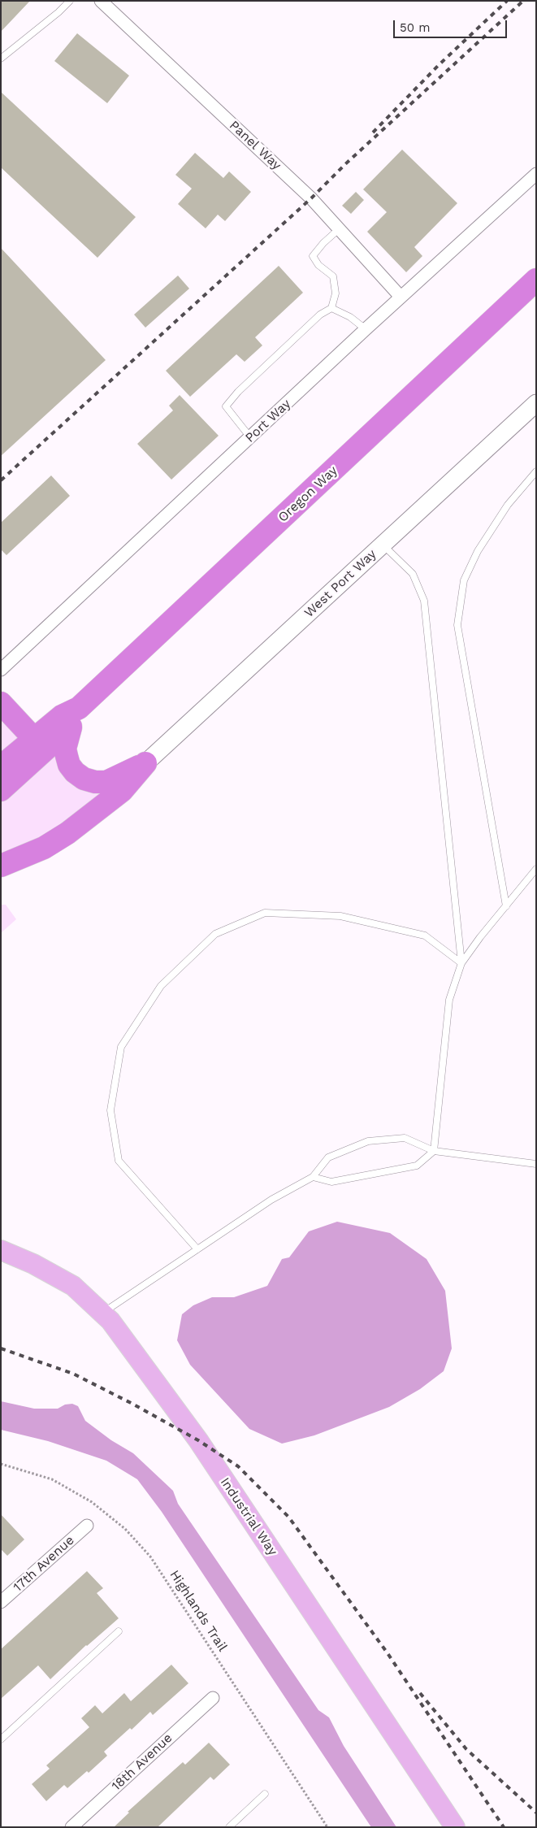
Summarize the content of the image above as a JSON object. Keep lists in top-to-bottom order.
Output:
{
  "streets": {
    "highway": ["Oregon Way"],
    "main road": ["Industrial Way"],
    "street": [
      "Panel Way",
      "Port Way",
      "West Port Way",
      "17th Avenue",
      "18th Avenue"
    ],
    "path": ["Highlands Trail"]
  },
  "crossings": [
    ["Panel Way", "Port Way"]
  ],
  "scale_bar": "50 m"
}
